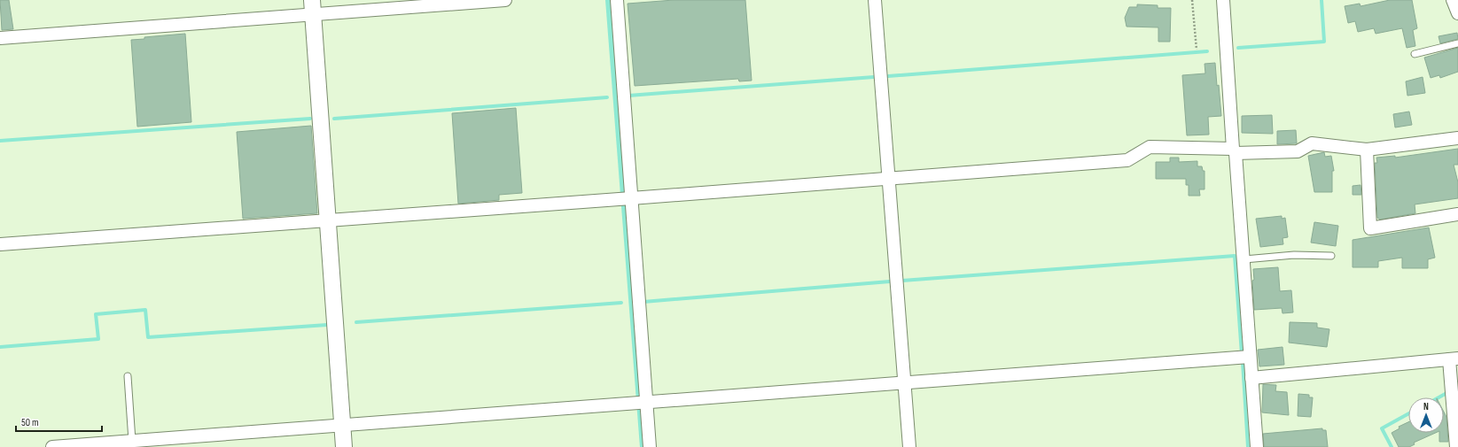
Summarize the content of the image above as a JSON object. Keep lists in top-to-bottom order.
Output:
{
  "scale_bar": "50 m",
  "north": "top"
}
